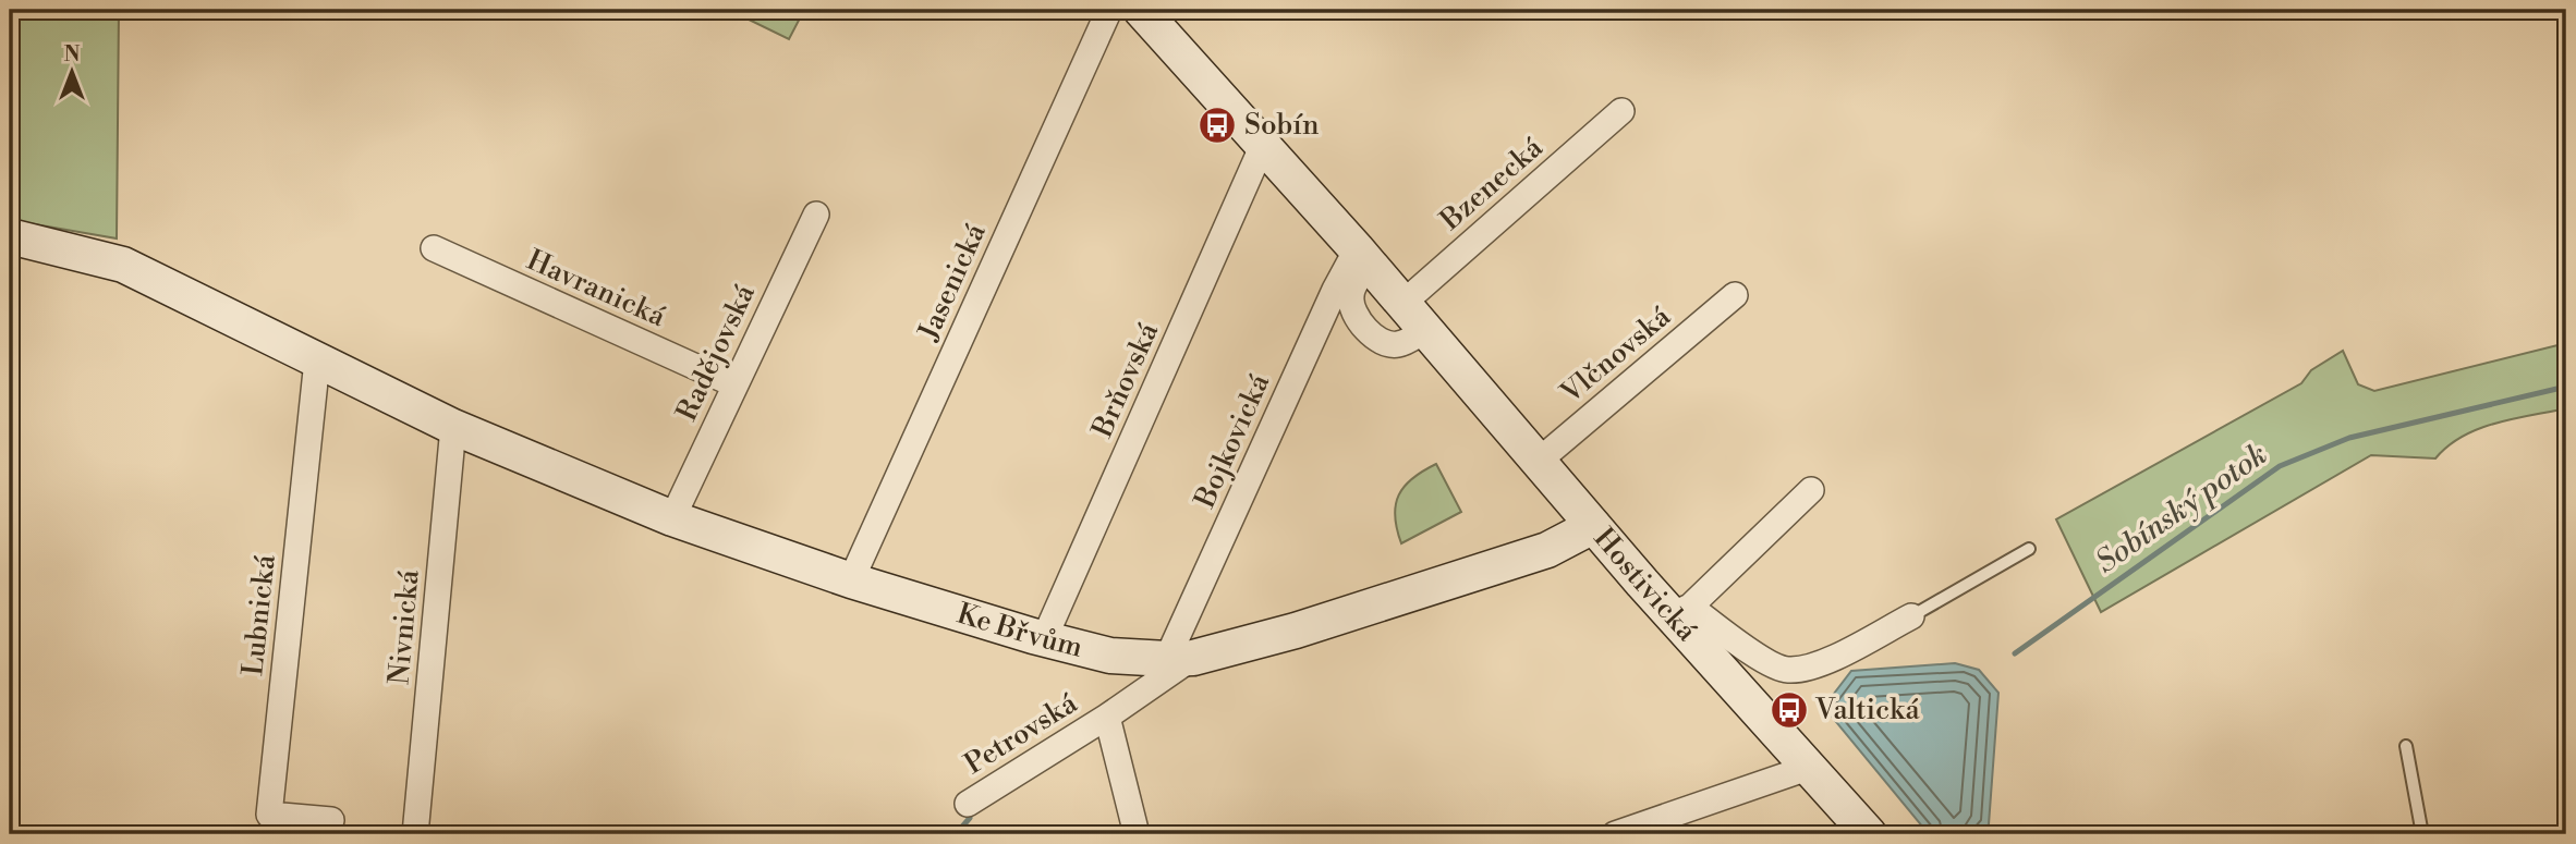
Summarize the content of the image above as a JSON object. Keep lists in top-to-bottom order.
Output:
{
  "streets": {
    "street": [
      "Bzenecká",
      "Jasenická",
      "Havranická",
      "Radějovská",
      "Vlčnovská",
      "Brňovská",
      "Bojkovická",
      "Hostivická",
      "Lubnická",
      "Nivnická",
      "Ke Břvům",
      "Petrovská"
    ]
  },
  "crossings": [
    ["Bzenecká", "Hostivická"],
    ["Jasenická", "Ke Břvům"],
    ["Havranická", "Radějovská"],
    ["Radějovská", "Ke Břvům"],
    ["Vlčnovská", "Hostivická"],
    ["Brňovská", "Hostivická"],
    ["Brňovská", "Ke Břvům"],
    ["Bojkovická", "Hostivická"],
    ["Bojkovická", "Ke Břvům"],
    ["Bojkovická", "Petrovská"],
    ["Hostivická", "Ke Břvům"],
    ["Lubnická", "Ke Břvům"],
    ["Nivnická", "Ke Břvům"],
    ["Ke Břvům", "Petrovská"]
  ],
  "water": ["Sobínský potok"],
  "places": {
    "bus stop": ["Sobín", "Valtická"]
  },
  "north": "top"
}
